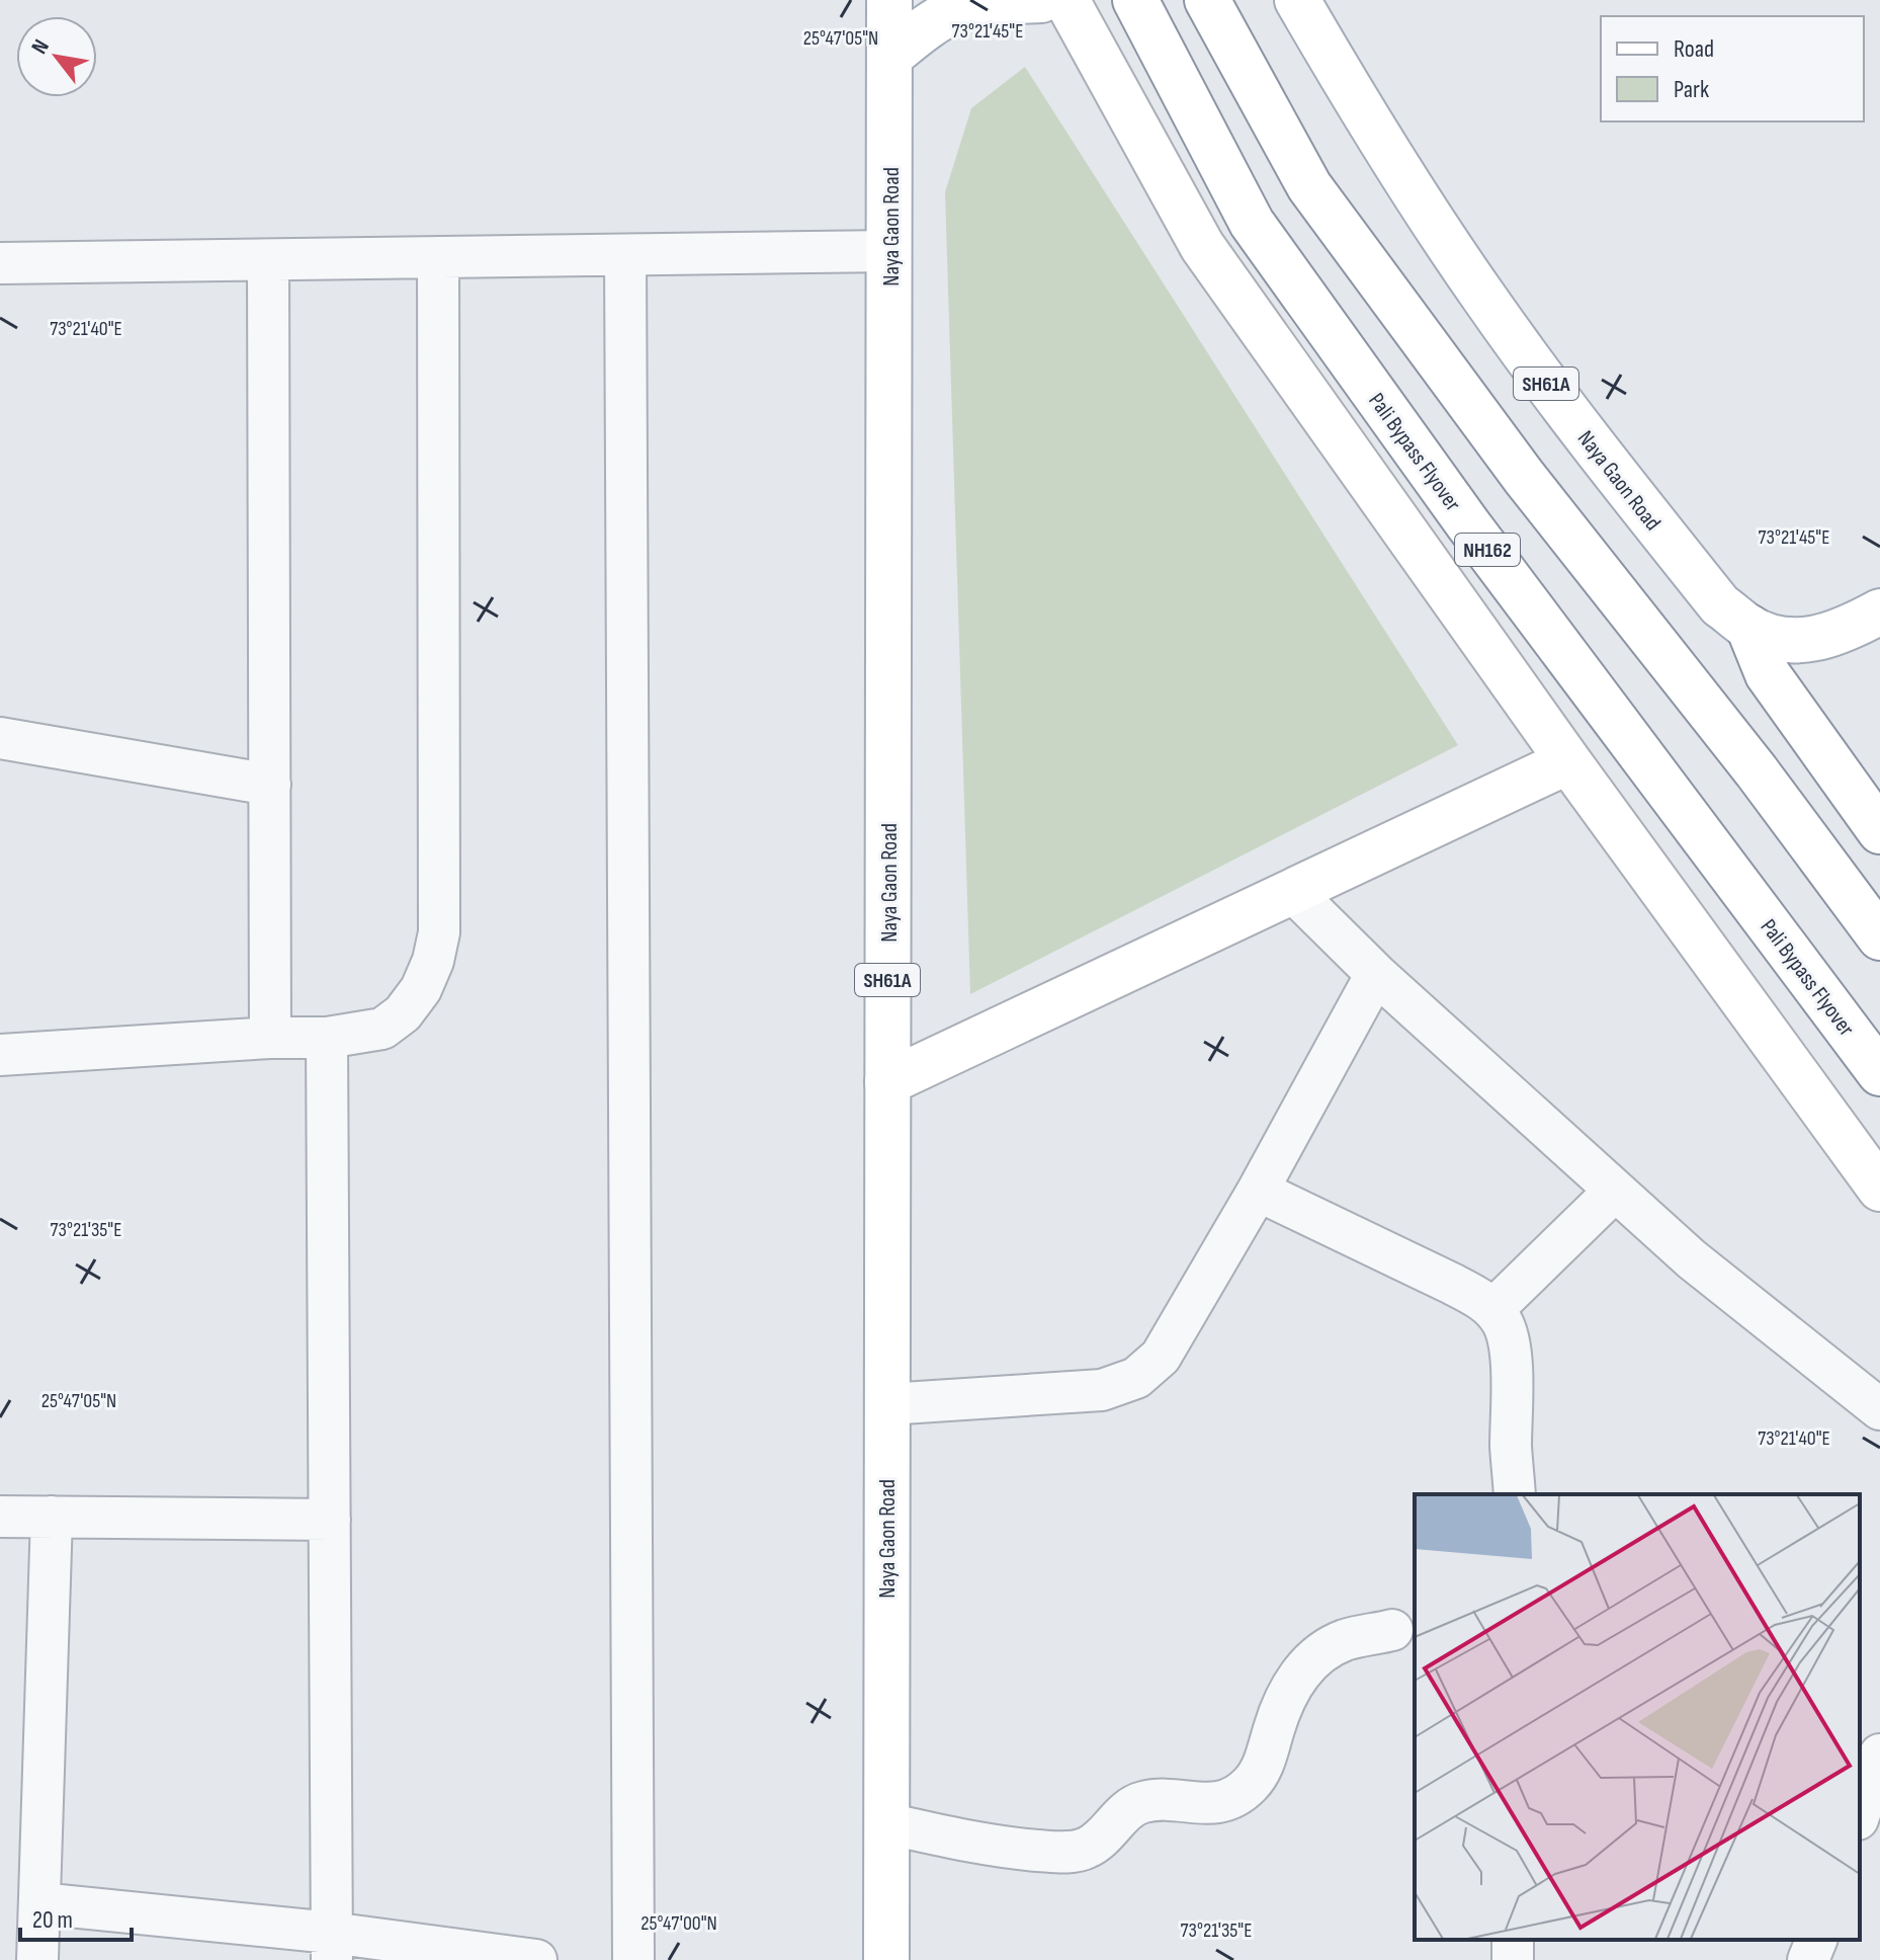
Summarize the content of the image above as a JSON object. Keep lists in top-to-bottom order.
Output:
{
  "streets": {
    "main road": [
      "Naya Gaon Road",
      "SH61A",
      "Pali Bypass Flyover",
      "NH162"
    ]
  },
  "legend": ["Road", "Park"],
  "scale_bar": "20 m",
  "north": "top left",
  "coordinates": [
    "73°21'45\"E",
    "25°47'05\"N",
    "73°21'40\"E",
    "73°21'35\"E",
    "25°47'00\"N"
  ]
}
